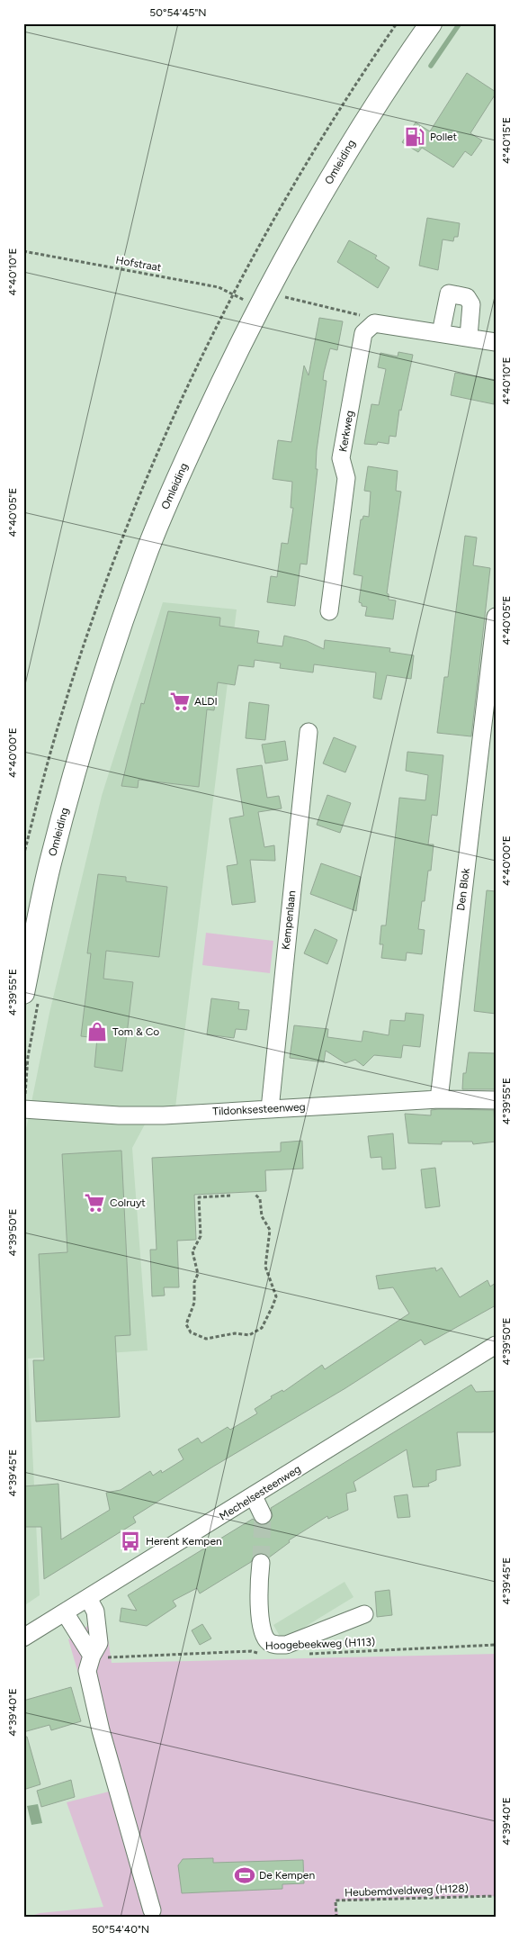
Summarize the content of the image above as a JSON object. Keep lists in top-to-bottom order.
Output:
{
  "streets": {
    "main road": ["Omleiding"],
    "street": [
      "Kerkweg",
      "Den Blok",
      "Kempenlaan",
      "Tildonksesteenweg",
      "Mechelsesteenweg"
    ],
    "path": ["Hofstraat", "Hoogebeekweg (H113)", "Heubemdveldweg (H128)"]
  },
  "crossings": [
    ["Omleiding", "Hofstraat"],
    ["Den Blok", "Tildonksesteenweg"],
    ["Kempenlaan", "Tildonksesteenweg"]
  ],
  "places": {
    "fuel station": ["Pollet"],
    "supermarket": ["ALDI", "Colruyt"],
    "shop": ["Tom & Co"],
    "bus stop": ["Herent Kempen"],
    "sports": ["De Kempen"]
  },
  "coordinates": [
    "50°54'45\"N",
    "4°40'15\"E",
    "4°40'10\"E",
    "4°40'05\"E",
    "4°40'00\"E",
    "4°39'55\"E",
    "4°39'50\"E",
    "4°39'45\"E",
    "4°39'40\"E",
    "50°54'40\"N"
  ]
}
